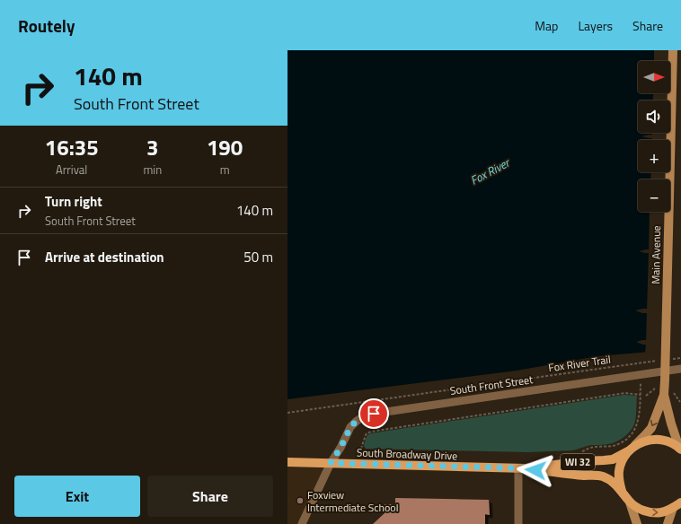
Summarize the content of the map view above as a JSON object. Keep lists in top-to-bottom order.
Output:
{
  "streets": {
    "main road": ["Main Avenue", "South Broadway Drive", "WI 32"],
    "street": ["South Front Street"],
    "path": ["Fox River Trail"]
  },
  "crossings": [
    ["Main Avenue", "WI 32"],
    ["South Front Street", "South Broadway Drive"],
    ["South Broadway Drive", "WI 32"]
  ],
  "water": ["Fox River"],
  "places": ["Foxview Intermediate School"],
  "north": "right",
  "page": {
    "header": "Routely",
    "nav": ["Map", "Layers", "Share"],
    "turn": ["140 m", "South Front Street"],
    "map_buttons": ["+", "−"],
    "eta": [
      "16:35",
      "Arrival",
      "3",
      "min",
      "190",
      "m"
    ],
    "list": [
      {
        "name": "Turn right",
        "note": "South Front Street",
        "value": "140 m"
      },
      {
        "name": "Arrive at destination",
        "value": "50 m"
      }
    ],
    "buttons": ["Exit", "Share"]
  }
}
